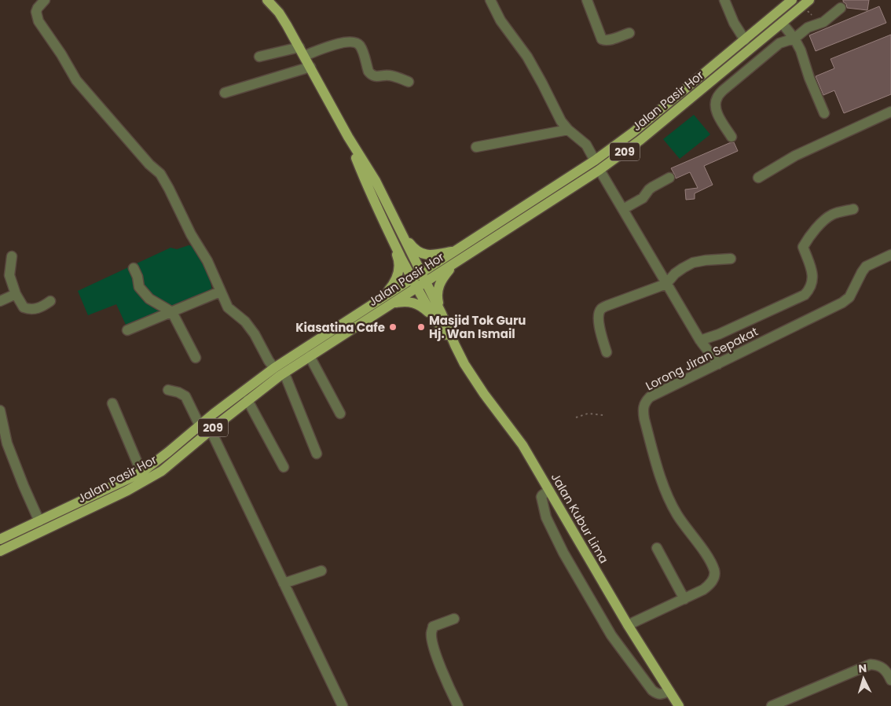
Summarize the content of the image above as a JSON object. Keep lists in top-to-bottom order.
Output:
{
  "streets": {
    "main road": ["Jalan Pasir Hor", "209", "Jalan Kubur Lima"],
    "street": ["Lorong Jiran Sepakat"]
  },
  "crossings": [
    ["Jalan Pasir Hor", "Jalan Kubur Lima"],
    ["Lorong Jiran Sepakat", "Jalan Kubur Lima"]
  ],
  "places": ["Kiasatina Cafe", "Masjid Tok Guru Hj. Wan Ismail"],
  "north": "top"
}
